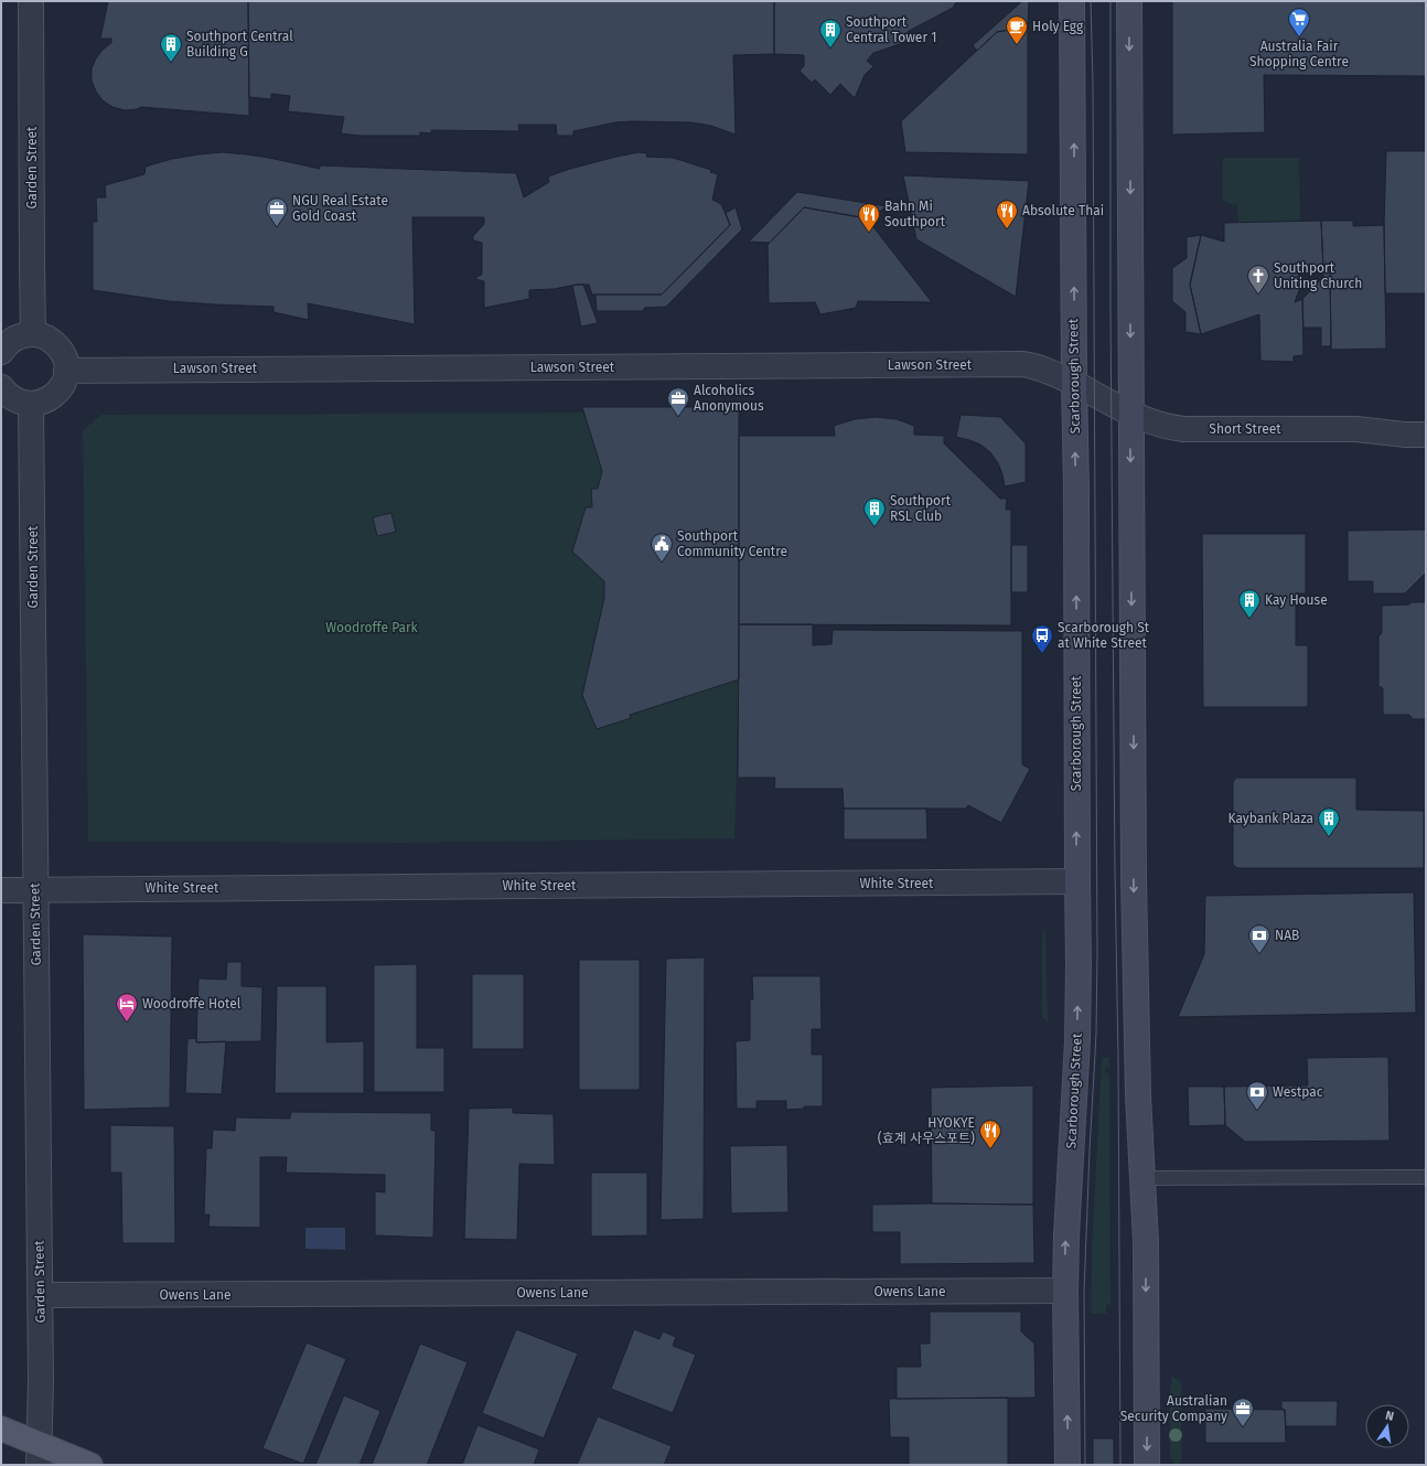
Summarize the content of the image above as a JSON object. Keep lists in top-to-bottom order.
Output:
{
  "streets": {
    "main road": ["Scarborough Street"],
    "street": [
      "Garden Street",
      "Lawson Street",
      "Short Street",
      "White Street",
      "Owens Lane"
    ]
  },
  "crossings": [
    ["Garden Street", "White Street"],
    ["Garden Street", "Owens Lane"],
    ["Lawson Street", "Scarborough Street"],
    ["Lawson Street", "Short Street"],
    ["Scarborough Street", "Short Street"],
    ["Scarborough Street", "White Street"],
    ["Scarborough Street", "Owens Lane"]
  ],
  "parks": ["Woodroffe Park"],
  "places": {
    "supermarket": ["Australia Fair Shopping Centre"],
    "cafe": ["Holy Egg"],
    "building": [
      "Southport Central Tower 1",
      "Southport Central Building G",
      "Southport RSL Club",
      "Kay House",
      "Kaybank Plaza"
    ],
    "office": ["NGU Real Estate Gold Coast", "Alcoholics Anonymous", "Australian Security Company"],
    "restaurant": ["Absolute Thai", "Bahn Mi Southport", "HYOKYE (효계 사우스포트)"],
    "church": ["Southport Uniting Church"],
    "public building": ["Southport Community Centre"],
    "bus stop": ["Scarborough St at White Street"],
    "bank": ["NAB", "Westpac"],
    "hotel": ["Woodroffe Hotel"]
  },
  "north": "top"
}
